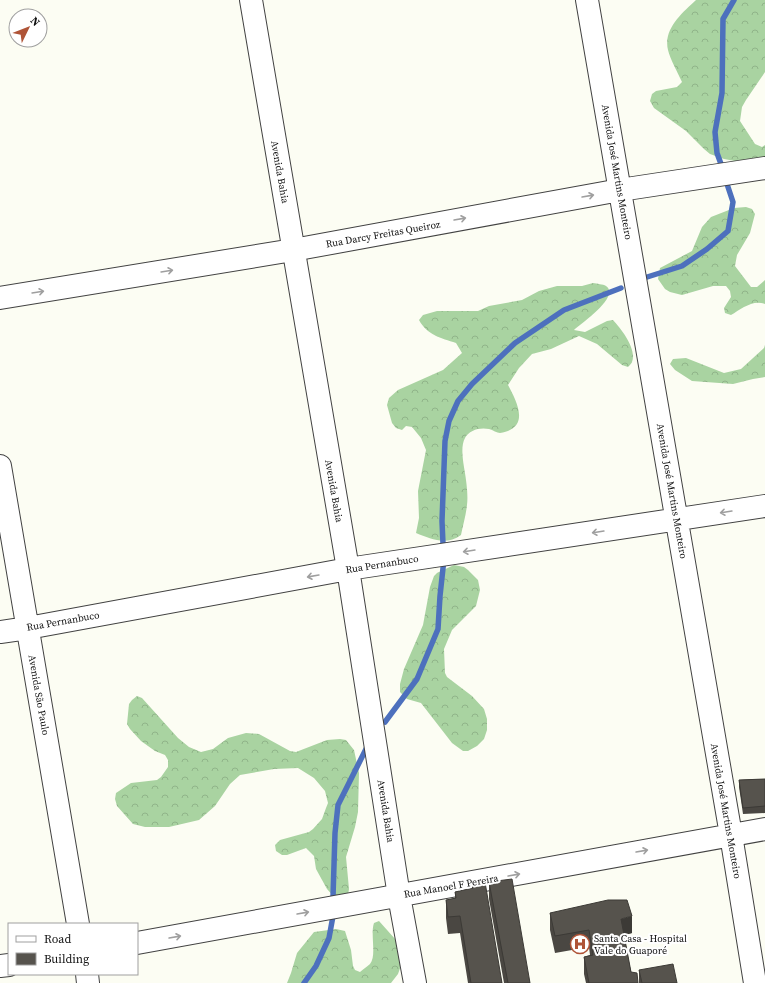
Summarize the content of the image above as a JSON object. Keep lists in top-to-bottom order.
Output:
{
  "streets": {
    "street": [
      "Avenida Bahia",
      "Avenida José Martins Monteiro",
      "Rua Darcy Freitas Queiroz",
      "Rua Pernanbuco",
      "Avenida São Paulo",
      "Rua Manoel F Pereira"
    ]
  },
  "crossings": [
    ["Avenida Bahia", "Rua Darcy Freitas Queiroz"],
    ["Avenida Bahia", "Rua Pernanbuco"],
    ["Avenida Bahia", "Rua Manoel F Pereira"],
    ["Avenida José Martins Monteiro", "Rua Darcy Freitas Queiroz"],
    ["Avenida José Martins Monteiro", "Rua Pernanbuco"],
    ["Avenida José Martins Monteiro", "Rua Manoel F Pereira"],
    ["Rua Pernanbuco", "Avenida São Paulo"]
  ],
  "one_way": ["Rua Darcy Freitas Queiroz", "Rua Pernanbuco", "Rua Manoel F Pereira"],
  "places": {
    "hospital": ["Santa Casa - Hospital Vale do Guaporé"]
  },
  "legend": ["Road", "Building"],
  "north": "top right"
}
